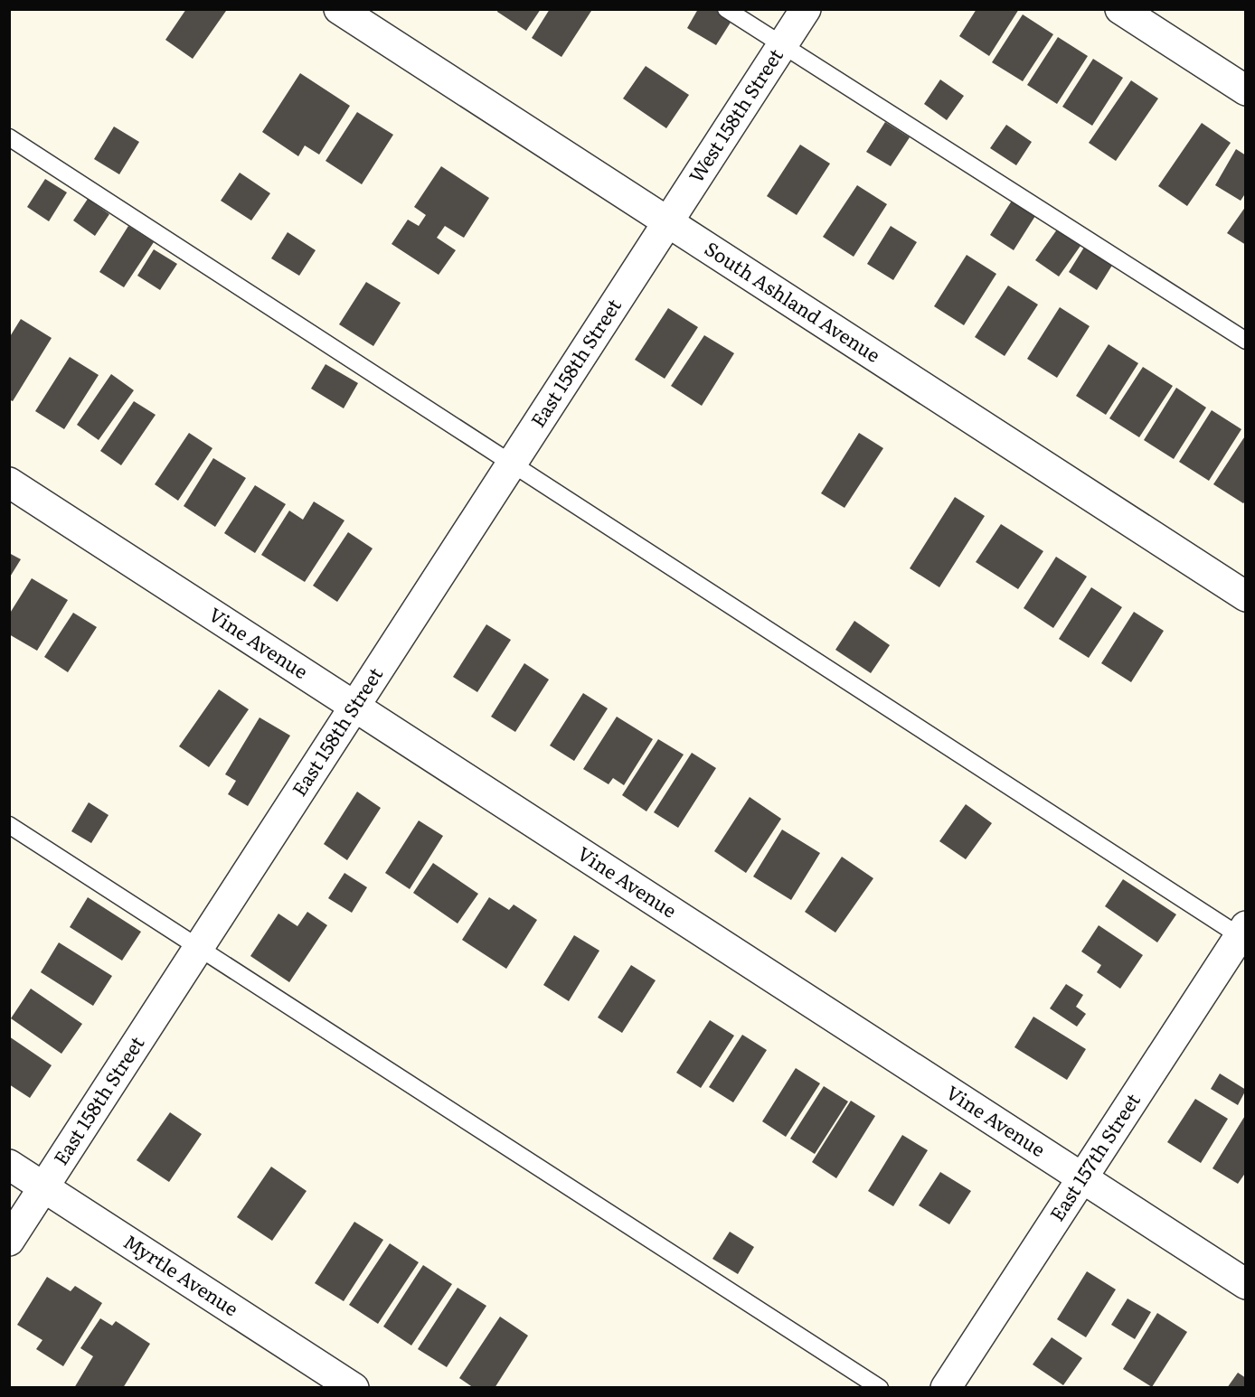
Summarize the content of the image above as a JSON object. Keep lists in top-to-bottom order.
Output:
{
  "streets": {
    "street": [
      "West 158th Street",
      "South Ashland Avenue",
      "East 158th Street",
      "Vine Avenue",
      "East 157th Street",
      "Myrtle Avenue"
    ]
  },
  "crossings": [
    ["West 158th Street", "South Ashland Avenue"],
    ["West 158th Street", "East 158th Street"],
    ["South Ashland Avenue", "East 158th Street"],
    ["East 158th Street", "Vine Avenue"],
    ["East 158th Street", "Myrtle Avenue"],
    ["Vine Avenue", "East 157th Street"]
  ]
}
